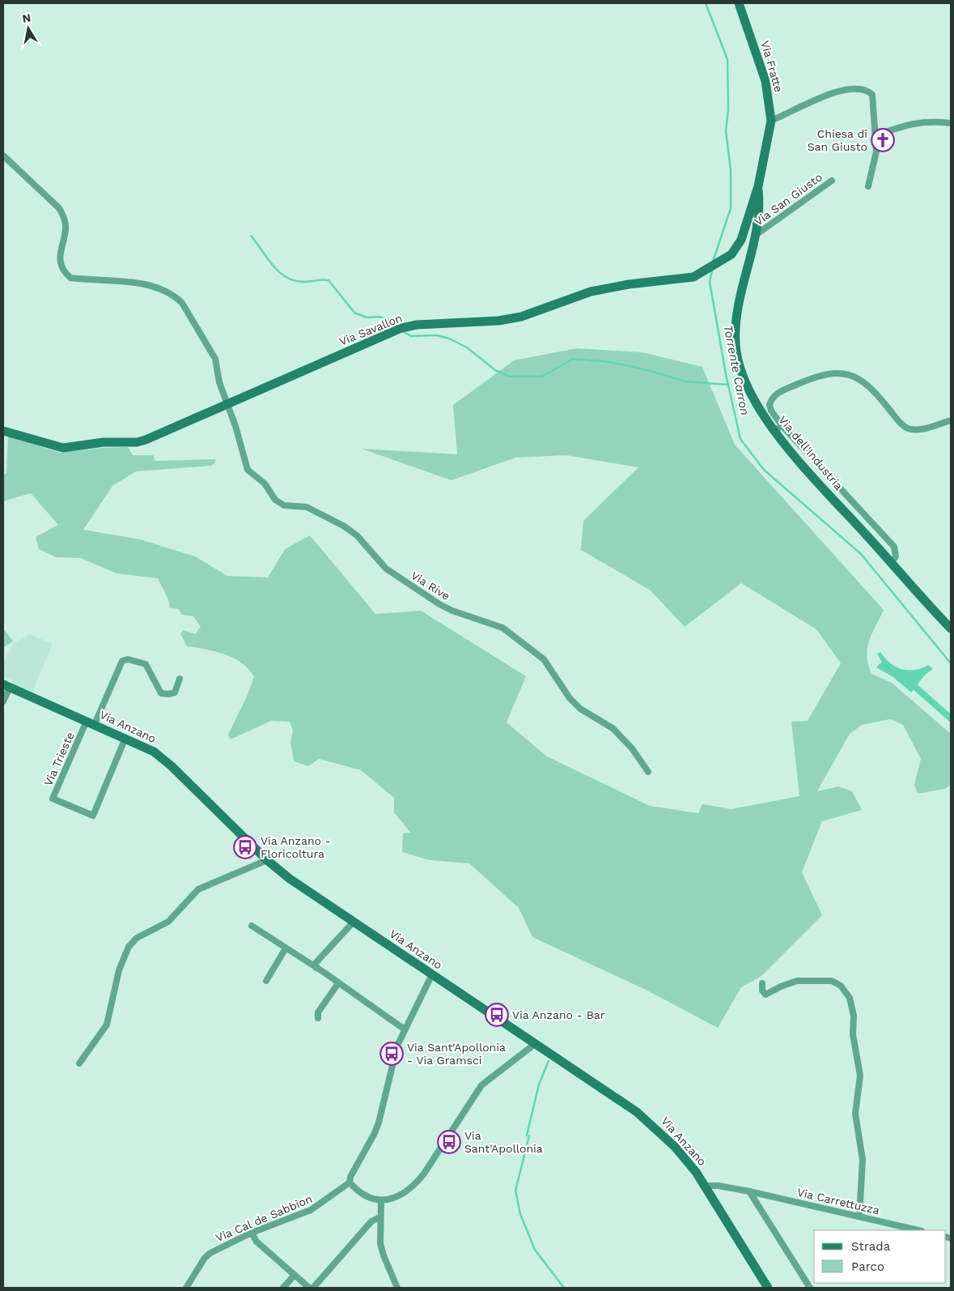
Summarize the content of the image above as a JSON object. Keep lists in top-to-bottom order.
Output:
{
  "streets": {
    "main road": [
      "Via Fratte",
      "Via Savallon",
      "Via dell'Industria",
      "Via Anzano"
    ],
    "street": [
      "Via San Giusto",
      "Via Rive",
      "Via Trieste",
      "Via Carrettuzza",
      "Via Cal de Sabbion"
    ]
  },
  "crossings": [
    ["Via Fratte", "Via Savallon"],
    ["Via Fratte", "Via dell'Industria"],
    ["Via San Giusto", "Via dell'Industria"],
    ["Via Savallon", "Via dell'Industria"],
    ["Via Savallon", "Via Rive"],
    ["Via Anzano", "Via Trieste"],
    ["Via Anzano", "Via Carrettuzza"]
  ],
  "water": ["Torrente Carron"],
  "places": {
    "church": ["Chiesa di San Giusto"],
    "bus stop": [
      "Via Anzano - Floricoltura",
      "Via Anzano - Bar",
      "Via Sant'Apollonia - Via Gramsci",
      "Via Sant'Apollonia"
    ]
  },
  "legend": ["Strada", "Parco"],
  "north": "top"
}
